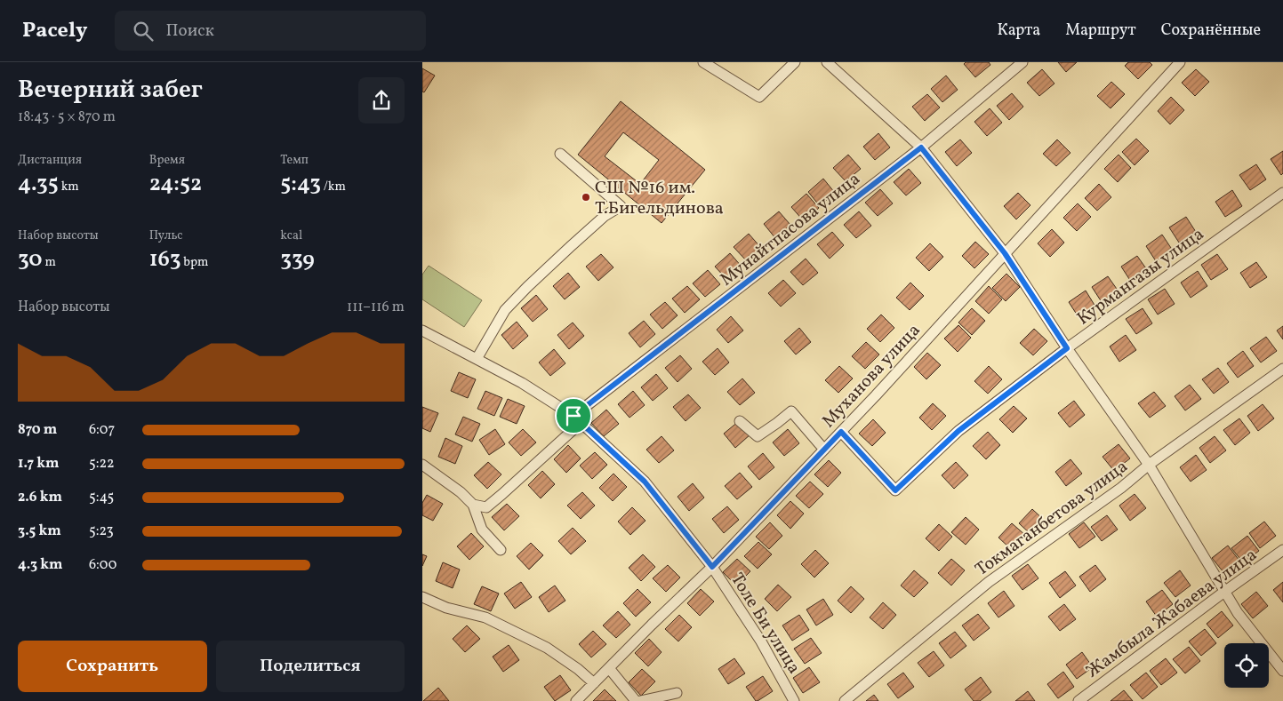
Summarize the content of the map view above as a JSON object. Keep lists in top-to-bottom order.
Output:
{
  "streets": {
    "street": [
      "Мунайтпасова улица",
      "Курмангазы улица",
      "Муханова улица",
      "Токмаганбетова улица",
      "Жамбыла Жабаева улица",
      "Толе Би улица"
    ]
  },
  "crossings": [
    ["Мунайтпасова улица", "Толе Би улица"],
    ["Курмангазы улица", "Муханова улица"],
    ["Муханова улица", "Толе Би улица"]
  ],
  "places": ["СШ №16 им. Т.Бигельдинова"],
  "page": {
    "header": "Pacely",
    "search": "Поиск",
    "nav": ["Карта", "Маршрут", "Сохранённые"],
    "heading": ["Вечерний забег", "18:43 · 5 × 870 m"],
    "stats": [
      ["Дистанция", "4.35 km"],
      ["Время", "24:52"],
      ["Темп", "5:43 /km"],
      ["Набор высоты", "30 m"],
      ["Пульс", "163 bpm"],
      ["kcal", "339"]
    ],
    "chart": ["Набор высоты", "111–116 m"],
    "list": [
      {
        "name": "870 m",
        "note": "6:07"
      },
      {
        "name": "1.7 km",
        "note": "5:22"
      },
      {
        "name": "2.6 km",
        "note": "5:45"
      },
      {
        "name": "3.5 km",
        "note": "5:23"
      },
      {
        "name": "4.3 km",
        "note": "6:00"
      }
    ],
    "buttons": ["Сохранить", "Поделиться"]
  }
}
